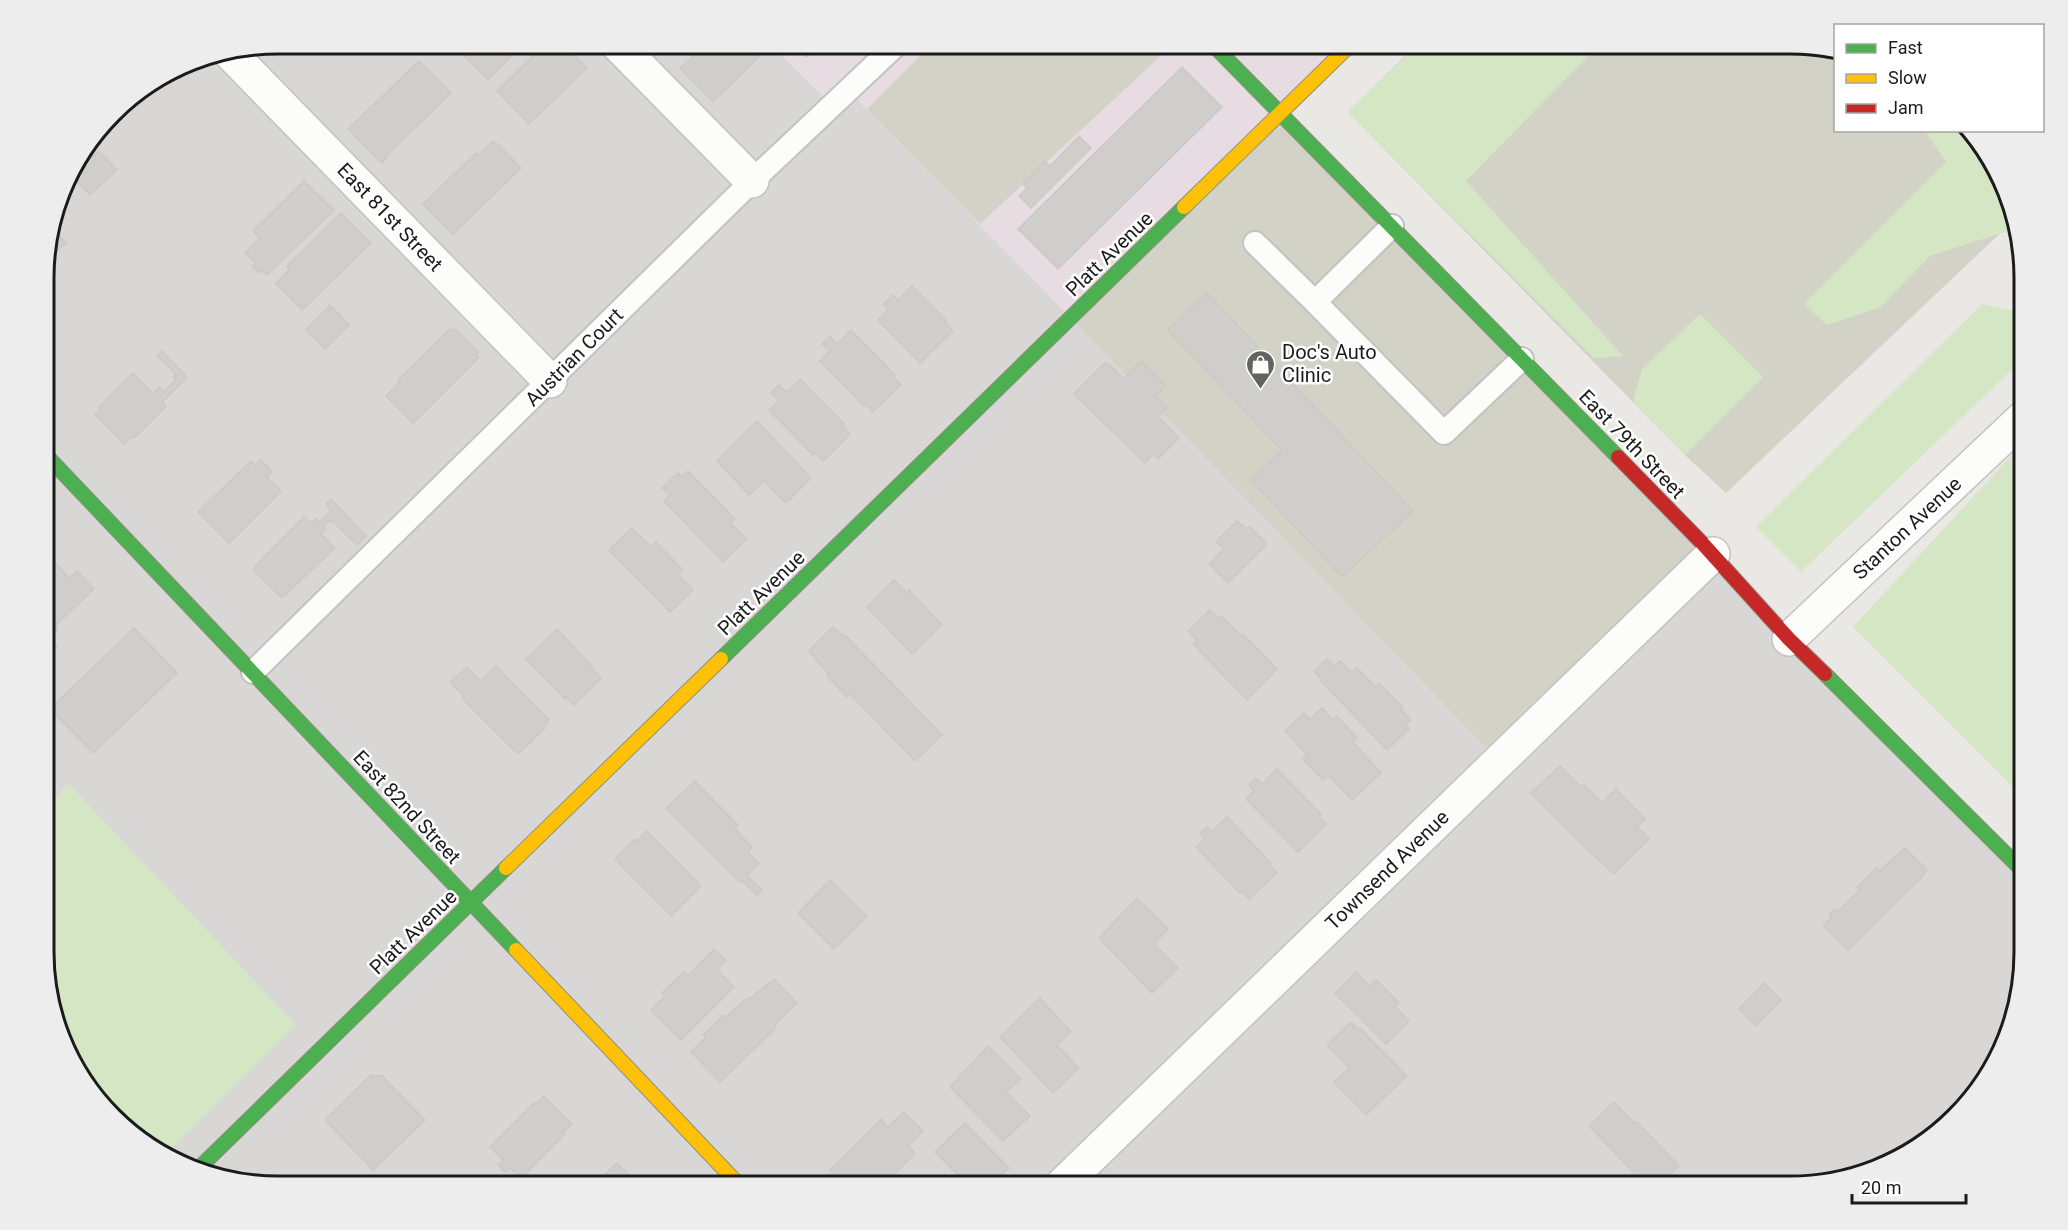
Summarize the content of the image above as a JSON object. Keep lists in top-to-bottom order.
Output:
{
  "streets": {
    "street": [
      "East 81st Street",
      "Platt Avenue",
      "East 79th Street",
      "Stanton Avenue",
      "East 82nd Street",
      "Townsend Avenue"
    ],
    "lane": ["Austrian Court"]
  },
  "crossings": [
    ["East 81st Street", "Austrian Court"],
    ["Platt Avenue", "East 79th Street"],
    ["Platt Avenue", "East 82nd Street"],
    ["Austrian Court", "East 82nd Street"],
    ["East 79th Street", "Stanton Avenue"],
    ["East 79th Street", "Townsend Avenue"]
  ],
  "places": {
    "shop": ["Doc's Auto Clinic"]
  },
  "legend": ["Fast", "Slow", "Jam"],
  "scale_bar": "20 m"
}
